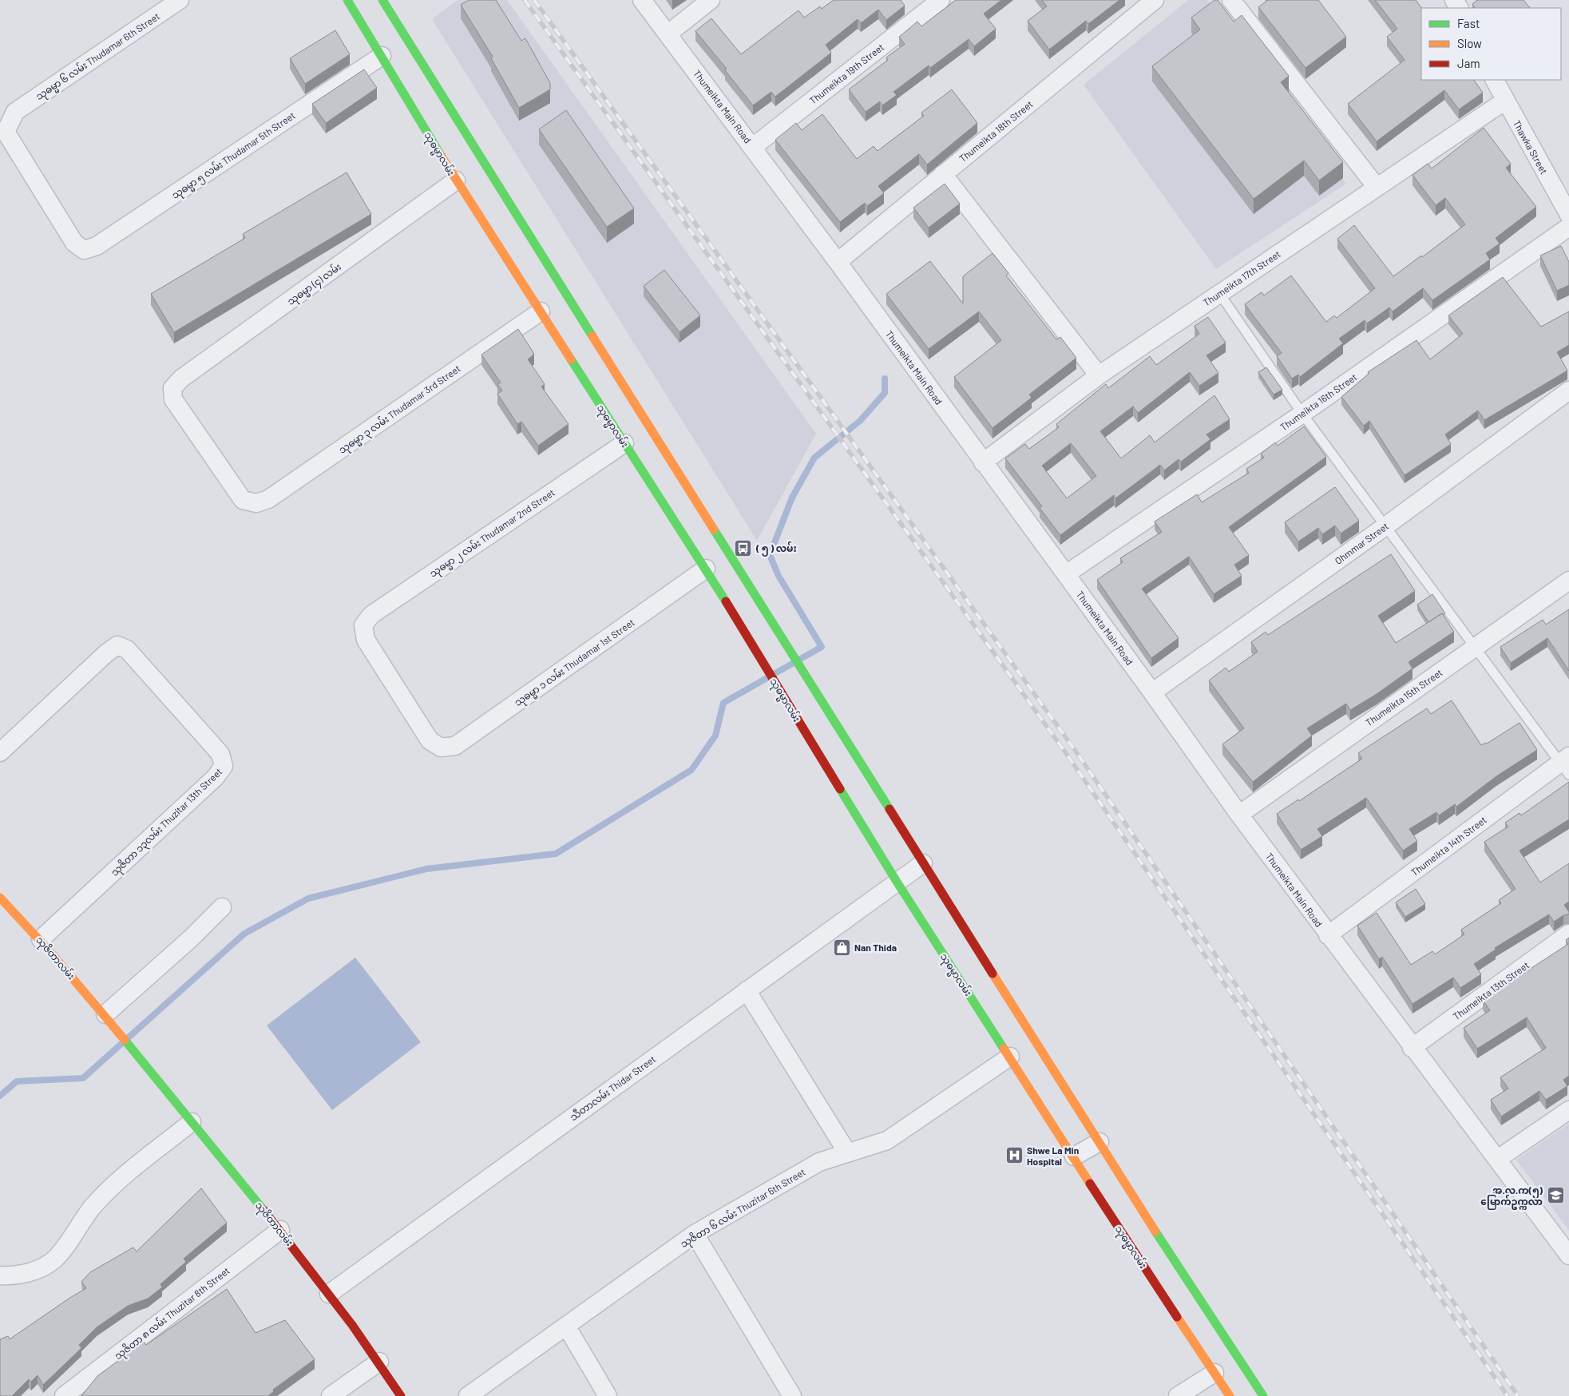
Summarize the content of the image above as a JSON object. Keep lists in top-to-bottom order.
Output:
{
  "streets": {
    "main road": ["သုဓမ္မာလမ်း", "သုဇိတာလမ်း"],
    "street": [
      "သုဓမ္မာ ၆ လမ်း Thudamar 6th Street",
      "Thumeikta 19th Street",
      "Thumeikta Main Road",
      "Thumeikta 18th Street",
      "Thawka Street",
      "သုဓမ္မာ ၅ လမ်း Thudamar 5th Street",
      "Thumeikta 17th Street",
      "သုဓမ္မာ (၄) လမ်း",
      "Thumeikta 16th Street",
      "သုဓမ္မာ ၃ လမ်း Thudamar 3rd Street",
      "သုဓမ္မာ ၂ လမ်း Thudamar 2nd Street",
      "Ohmmar Street",
      "သုဓမ္မာ ၁ လမ်း Thudamar 1st Street",
      "Thumeikta 15th Street",
      "သုဇိတာ ၁၃လမ်း Thuzitar 13th Street",
      "Thumeikta 14th Street",
      "Thumeikta 13th Street",
      "သီတာလမ်း Thidar Street",
      "သုဇိတာ ၆ လမ်း Thuzitar 6th Street",
      "သုဇိတာ ၈ လမ်း Thuzitar 8th Street"
    ]
  },
  "crossings": [
    ["သုဓမ္မာ ၆ လမ်း Thudamar 6th Street", "သုဓမ္မာ ၅ လမ်း Thudamar 5th Street"],
    ["Thumeikta 19th Street", "Thumeikta Main Road"],
    ["Thumeikta Main Road", "Thumeikta 18th Street"],
    ["Thumeikta Main Road", "Thumeikta 17th Street"],
    ["Thumeikta Main Road", "Thumeikta 16th Street"],
    ["Thumeikta Main Road", "Ohmmar Street"],
    ["Thumeikta Main Road", "Thumeikta 15th Street"],
    ["Thumeikta Main Road", "Thumeikta 14th Street"],
    ["Thumeikta Main Road", "Thumeikta 13th Street"],
    ["Thawka Street", "Thumeikta 17th Street"],
    ["သုဓမ္မာလမ်း", "သုဓမ္မာ ၅ လမ်း Thudamar 5th Street"],
    ["သုဓမ္မာလမ်း", "သုဓမ္မာ (၄) လမ်း"],
    ["သုဓမ္မာလမ်း", "သုဓမ္မာ ၃ လမ်း Thudamar 3rd Street"],
    ["သုဓမ္မာလမ်း", "သုဓမ္မာ ၂ လမ်း Thudamar 2nd Street"],
    ["သုဓမ္မာလမ်း", "သုဓမ္မာ ၁ လမ်း Thudamar 1st Street"],
    ["သုဓမ္မာလမ်း", "သီတာလမ်း Thidar Street"],
    ["သုဓမ္မာလမ်း", "သုဇိတာ ၆ လမ်း Thuzitar 6th Street"],
    ["သုဓမ္မာ (၄) လမ်း", "သုဓမ္မာ ၃ လမ်း Thudamar 3rd Street"],
    ["သုဓမ္မာ ၂ လမ်း Thudamar 2nd Street", "သုဓမ္မာ ၁ လမ်း Thudamar 1st Street"],
    ["သုဇိတာ ၁၃လမ်း Thuzitar 13th Street", "သုဇိတာလမ်း"],
    ["သုဇိတာလမ်း", "သီတာလမ်း Thidar Street"],
    ["သုဇိတာလမ်း", "သုဇိတာ ၈ လမ်း Thuzitar 8th Street"]
  ],
  "places": {
    "bus stop": ["( ၅ ) လမ်း"],
    "shop": ["Nan Thida"],
    "hospital": ["Shwe La Min Hospital"],
    "school or university": ["အ.လ.က(၅) မြောက်ဥက္ကလာ"]
  },
  "legend": ["Fast", "Slow", "Jam"]
}
